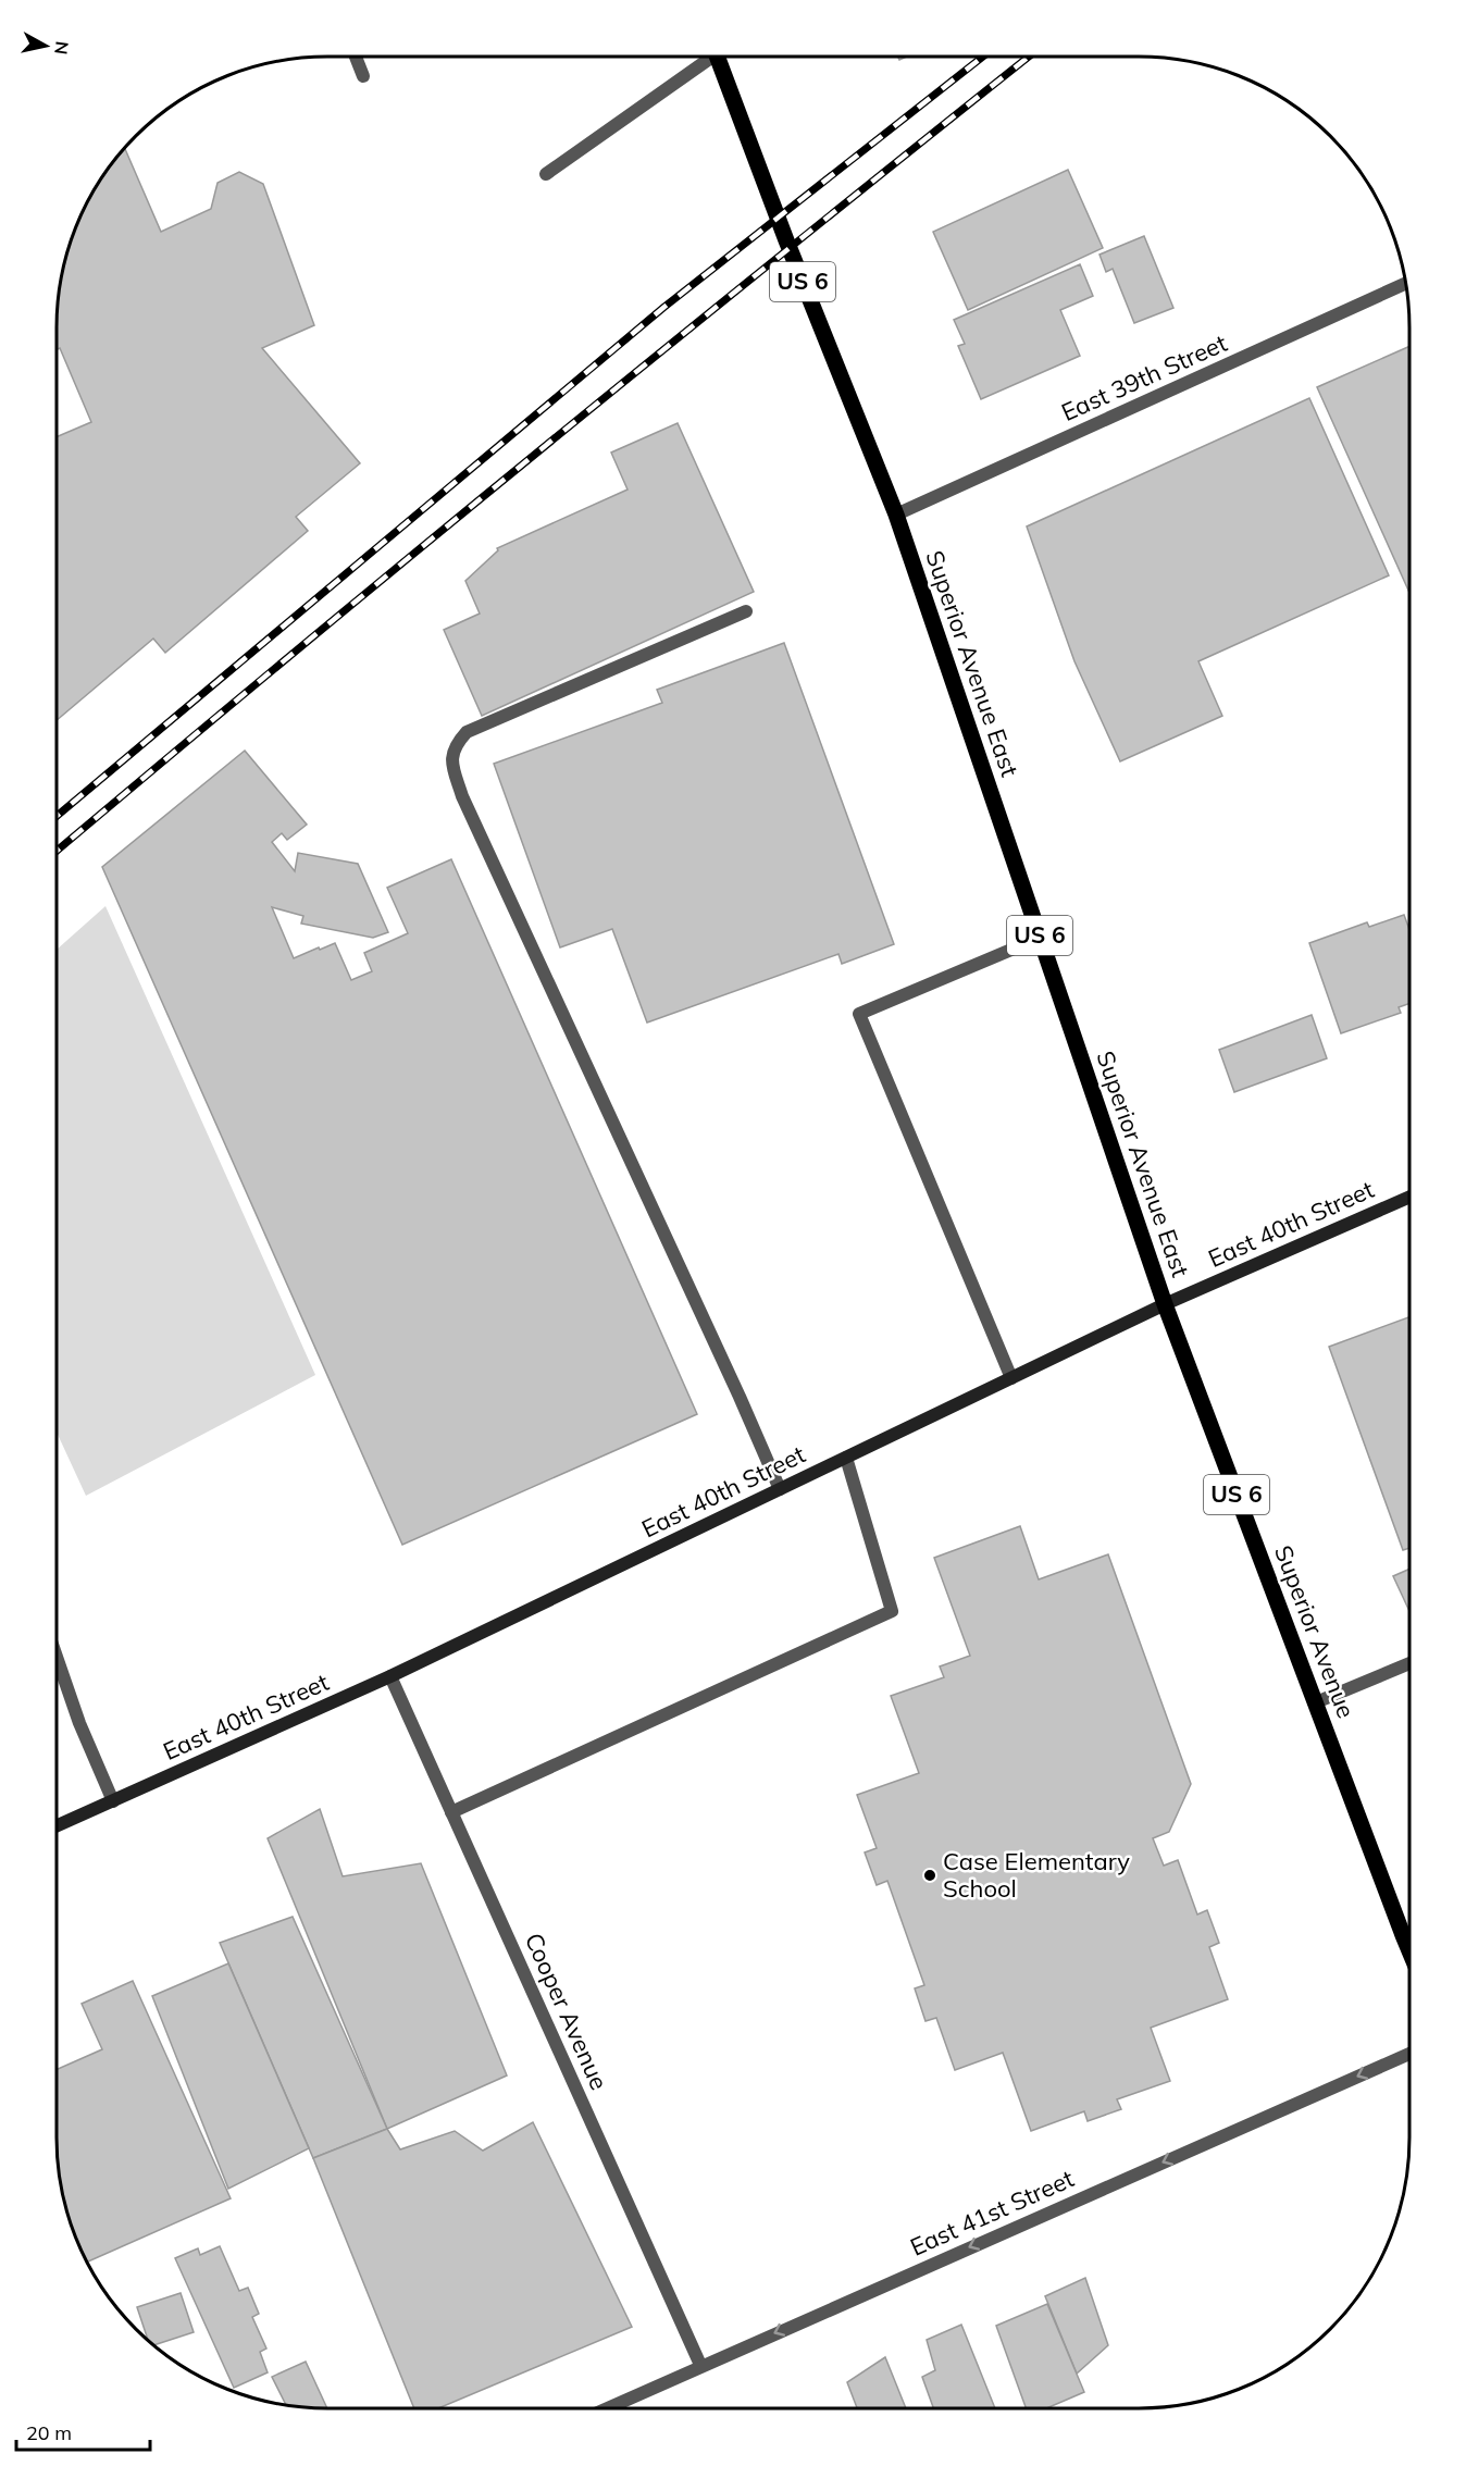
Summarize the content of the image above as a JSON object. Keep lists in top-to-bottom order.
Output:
{
  "streets": {
    "main road": ["US 6", "Superior Avenue East", "Superior Avenue"],
    "street": [
      "East 39th Street",
      "East 40th Street",
      "Cooper Avenue",
      "East 41st Street"
    ]
  },
  "crossings": [
    ["East 39th Street", "Superior Avenue East"],
    ["Superior Avenue East", "East 40th Street"],
    ["Superior Avenue East", "Superior Avenue"],
    ["East 40th Street", "Superior Avenue"],
    ["East 40th Street", "Cooper Avenue"],
    ["Cooper Avenue", "East 41st Street"]
  ],
  "one_way": ["East 41st Street"],
  "places": ["Case Elementary School"],
  "scale_bar": "20 m",
  "north": "right"
}
